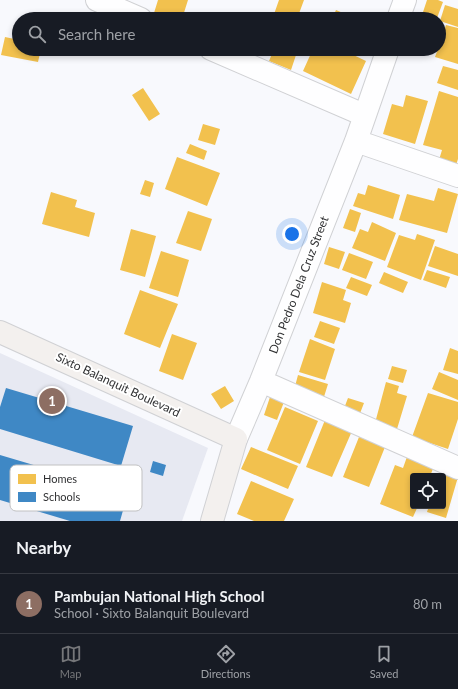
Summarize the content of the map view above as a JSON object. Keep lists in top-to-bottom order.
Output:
{
  "streets": {
    "street": ["Don Pedro Dela Cruz Street", "Sixto Balanquit Boulevard"]
  },
  "crossings": [
    ["Don Pedro Dela Cruz Street", "Sixto Balanquit Boulevard"]
  ],
  "legend": ["Homes", "Schools"],
  "page": {
    "search": "Search here",
    "pins": "1",
    "heading": "Nearby",
    "list": [
      {
        "mark": "1",
        "name": "Pambujan National High School",
        "note": "School · Sixto Balanquit Boulevard",
        "value": "80 m"
      }
    ],
    "nav": ["Map", "Directions", "Saved"]
  }
}
